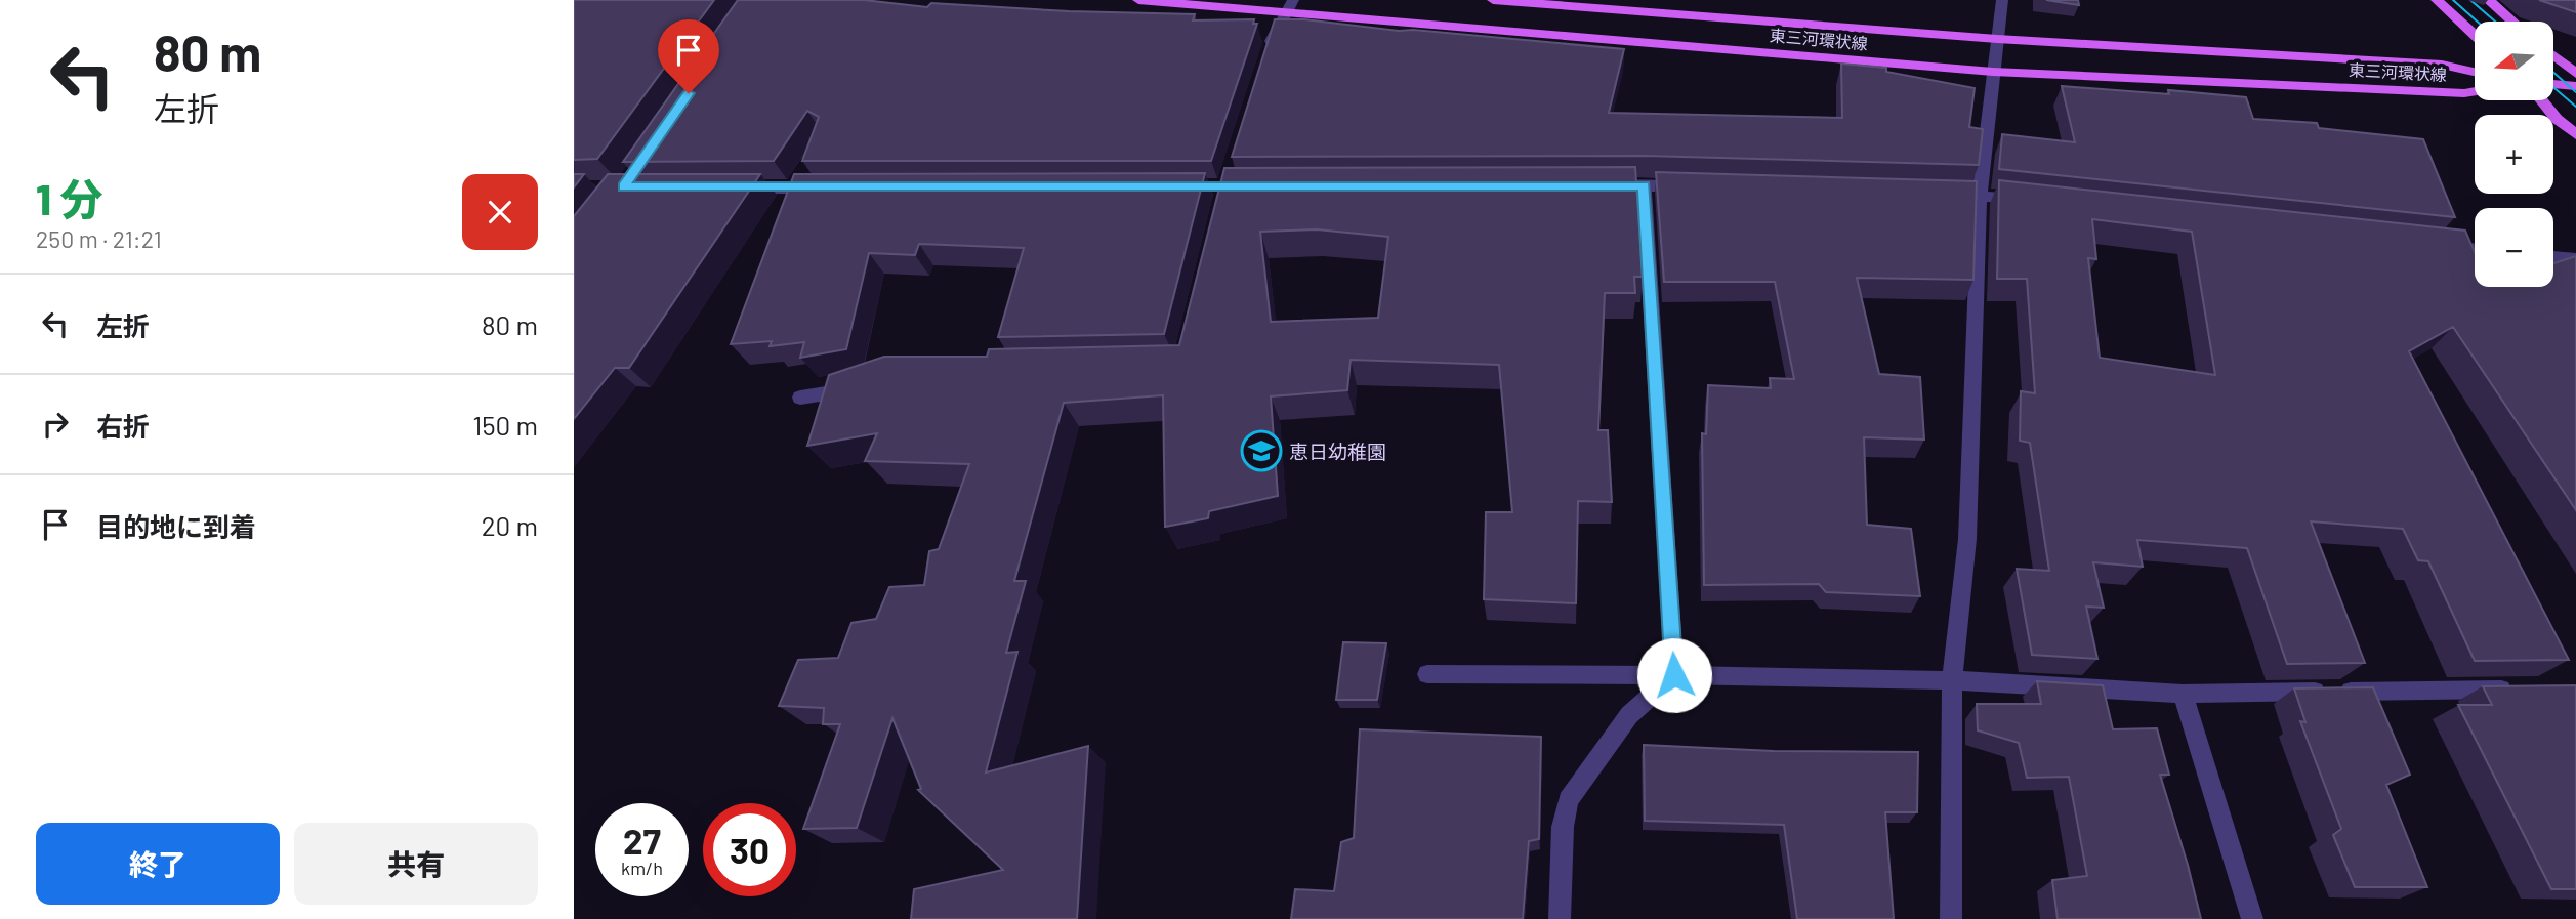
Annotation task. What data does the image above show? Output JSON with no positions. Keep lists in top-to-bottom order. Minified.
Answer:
{"streets":{"main road":["東三河環状線"]},"places":{"school or university":["恵日幼稚園"]},"north":"left","page":{"turn":["80 m","左折"],"map_buttons":["+","−"],"heading":["1 分","250 m · 21:21"],"list":[{"name":"左折","value":"80 m"},{"name":"右折","value":"150 m"},{"name":"目的地に到着","value":"20 m"}],"speed":"27 km/h","limit":"30","buttons":["終了","共有"]}}
